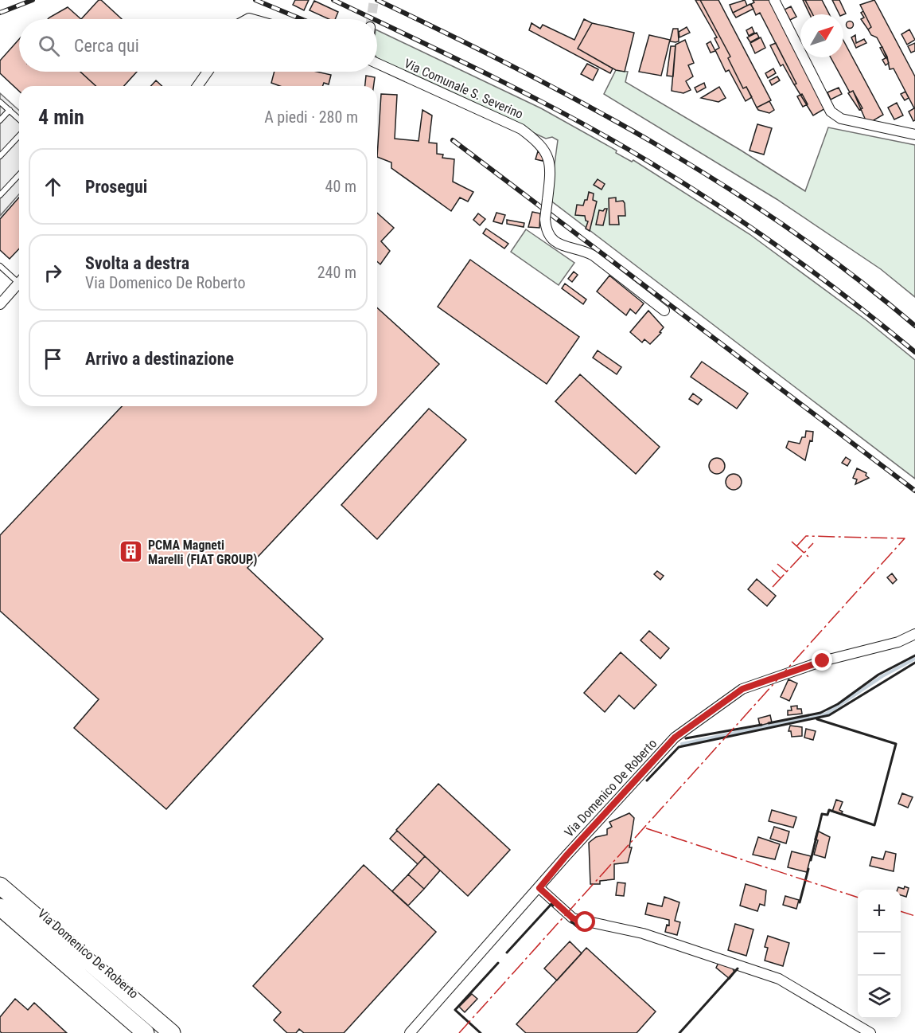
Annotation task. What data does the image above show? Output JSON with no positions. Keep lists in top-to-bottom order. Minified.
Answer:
{"streets":{"street":["Via Comunale S. Severino","Via Domenico De Roberto"]},"places":{"building":["PCMA Magneti Marelli (FIAT GROUP)"]},"north":"top right","page":{"search":"Cerca qui","heading":["4 min","A piedi · 280 m"],"list":[["Prosegui","40 m"],["Svolta a destra","Via Domenico De Roberto","240 m"],"Arrivo a destinazione"],"map_buttons":["+","−"]}}
